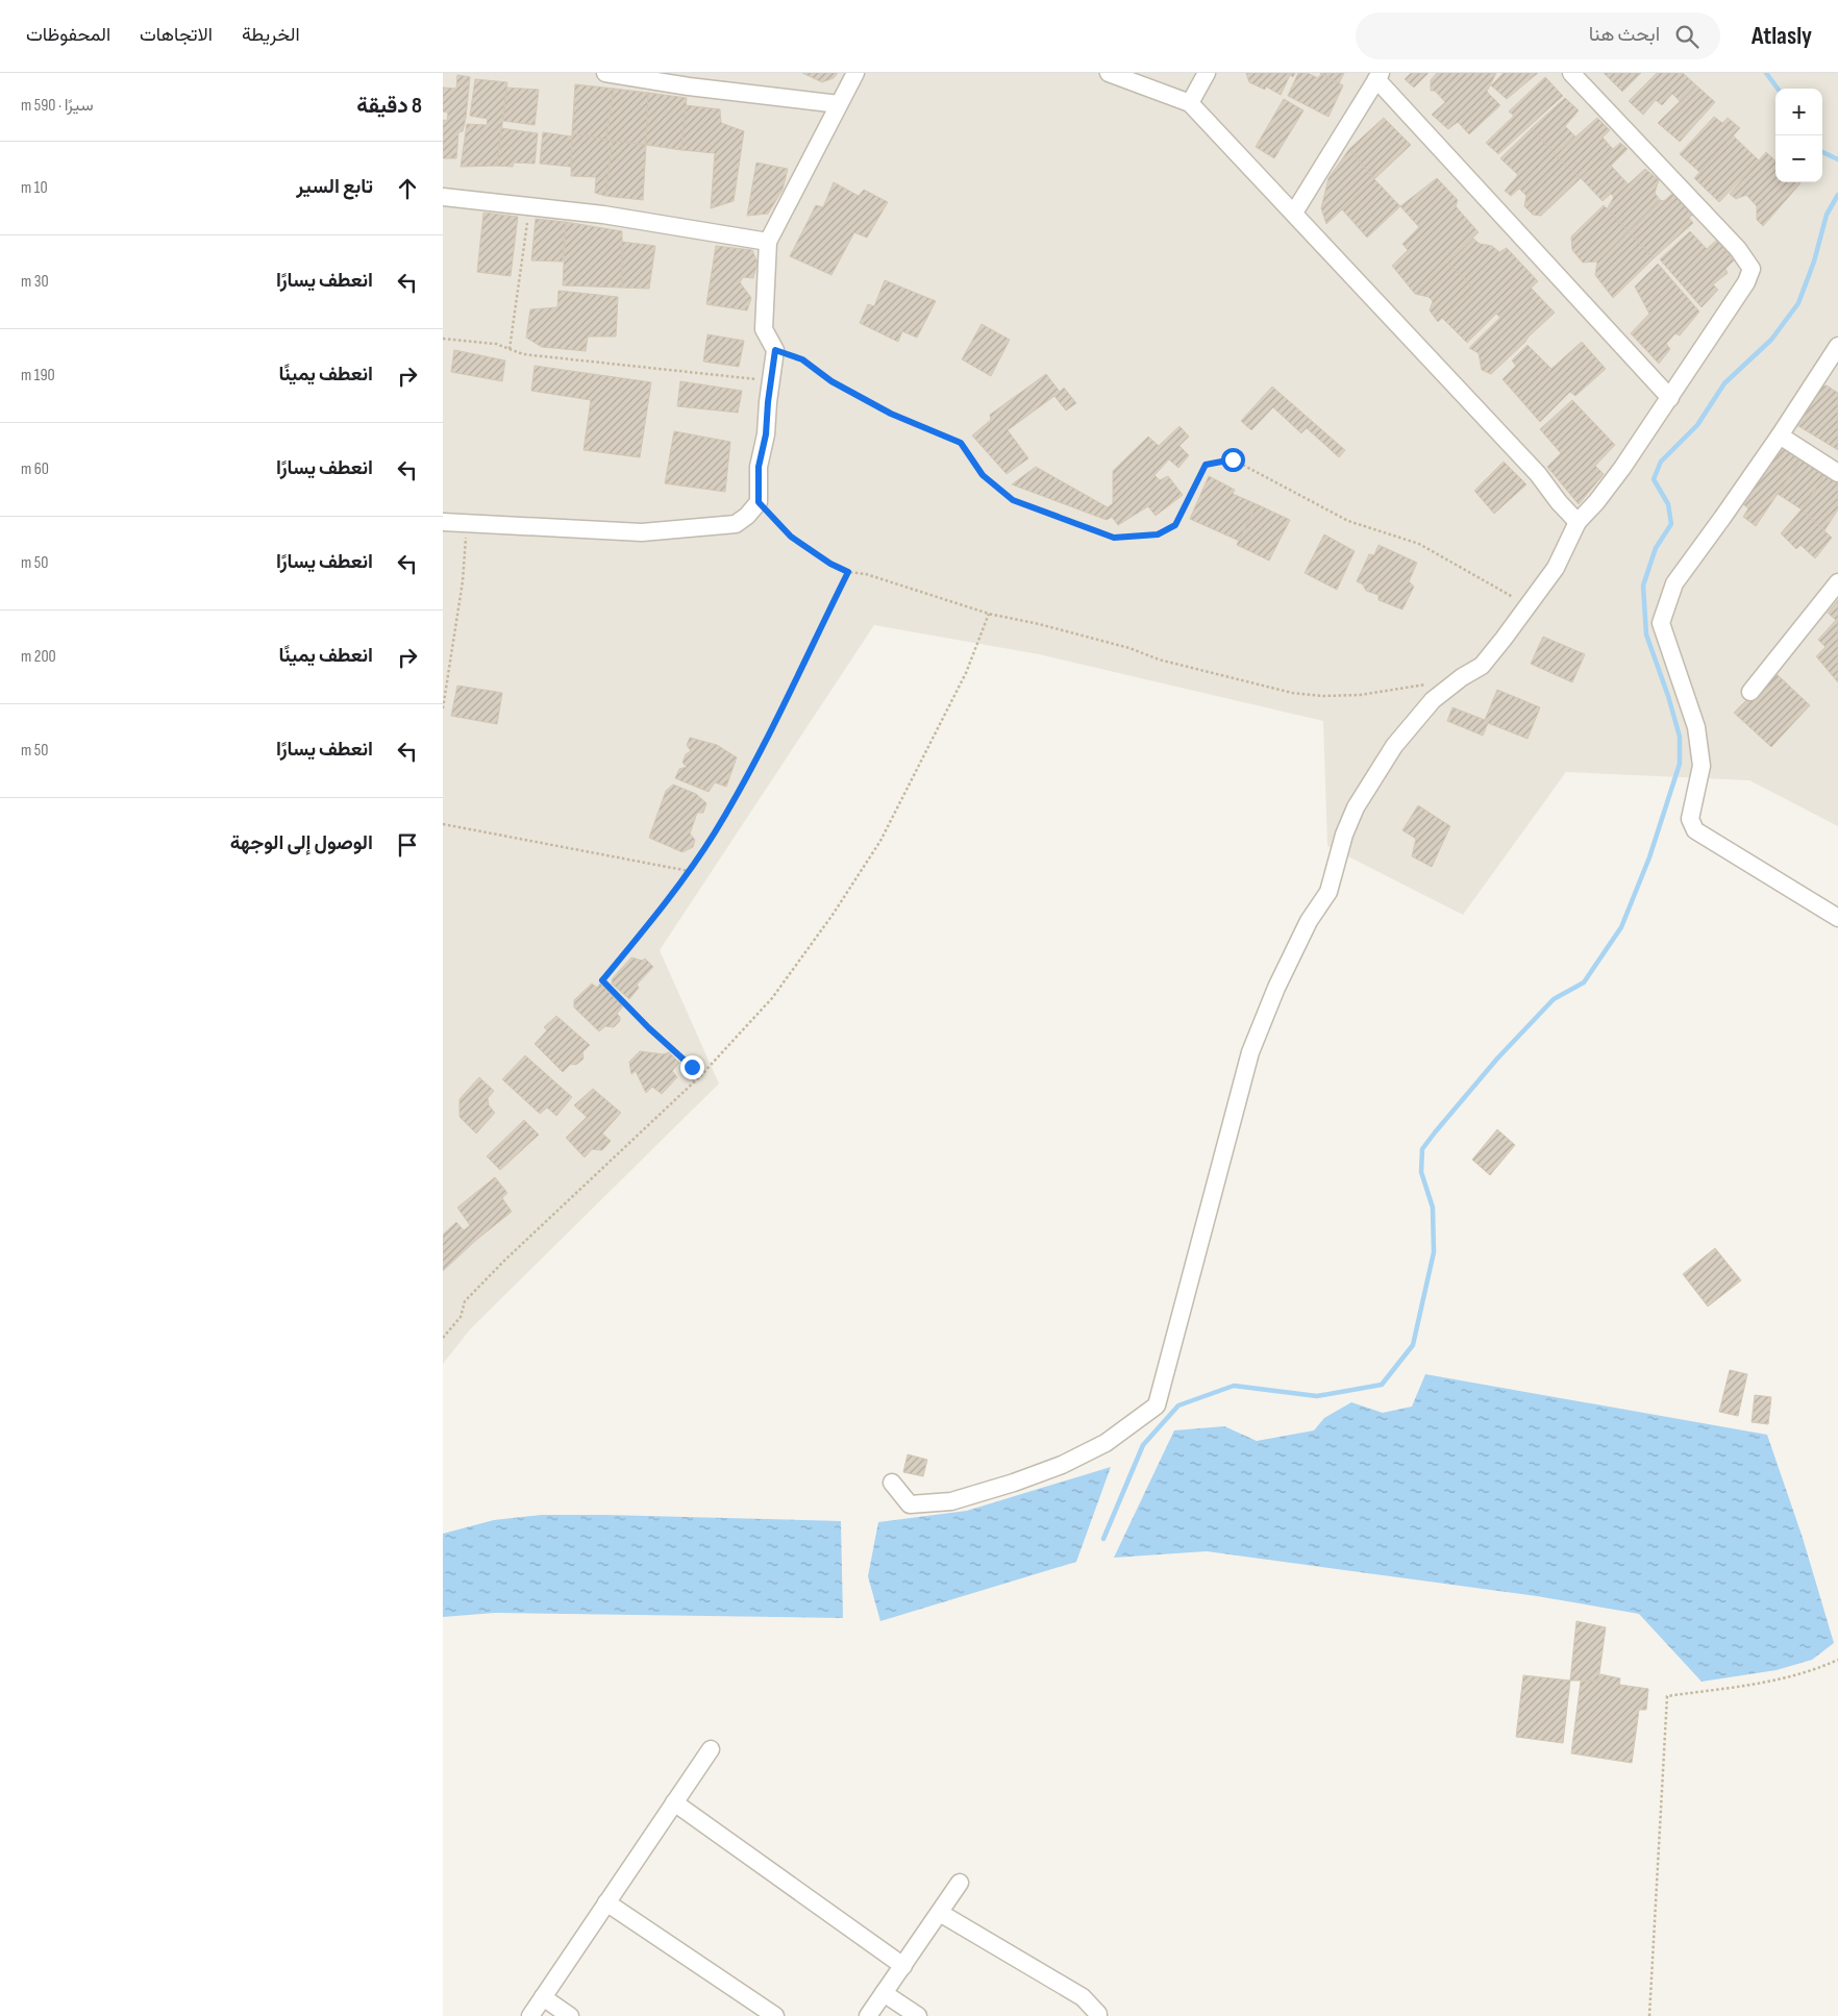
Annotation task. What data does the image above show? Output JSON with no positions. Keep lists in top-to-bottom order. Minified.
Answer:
{"page":{"header":"Atlasly","search":"ابحث هنا","nav":["الخريطة","الاتجاهات","المحفوظات"],"heading":["8 دقيقة","سيرًا · 590 m"],"map_buttons":["+","−"],"list":[["تابع السير","10 m"],["انعطف يسارًا","30 m"],["انعطف يمينًا","190 m"],["انعطف يسارًا","60 m"],["انعطف يسارًا","50 m"],["انعطف يمينًا","200 m"],["انعطف يسارًا","50 m"],"الوصول إلى الوجهة"]}}
